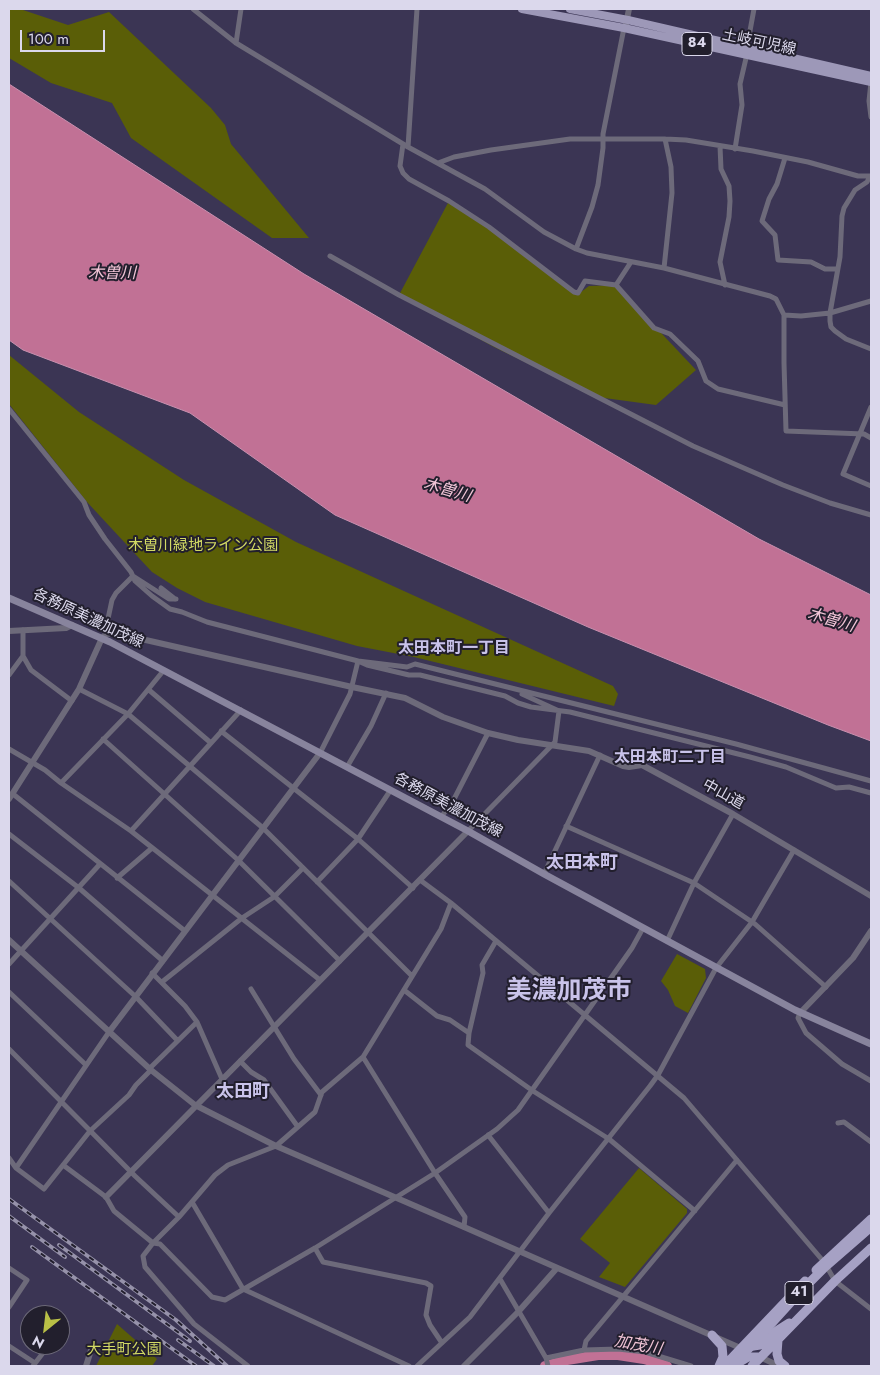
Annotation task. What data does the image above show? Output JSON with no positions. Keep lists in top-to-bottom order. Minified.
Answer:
{"streets":{"highway":["41"],"main road":["土岐可児線","84","各務原美濃加茂線"],"street":["中山道"]},"crossings":[["各務原美濃加茂線","中山道"]],"districts":["太田本町一丁目","太田本町二丁目","太田本町","美濃加茂市","太田町"],"water":["木曽川","加茂川"],"parks":["木曽川緑地ライン公園","大手町公園"],"scale_bar":"100 m","north":"bottom left"}
